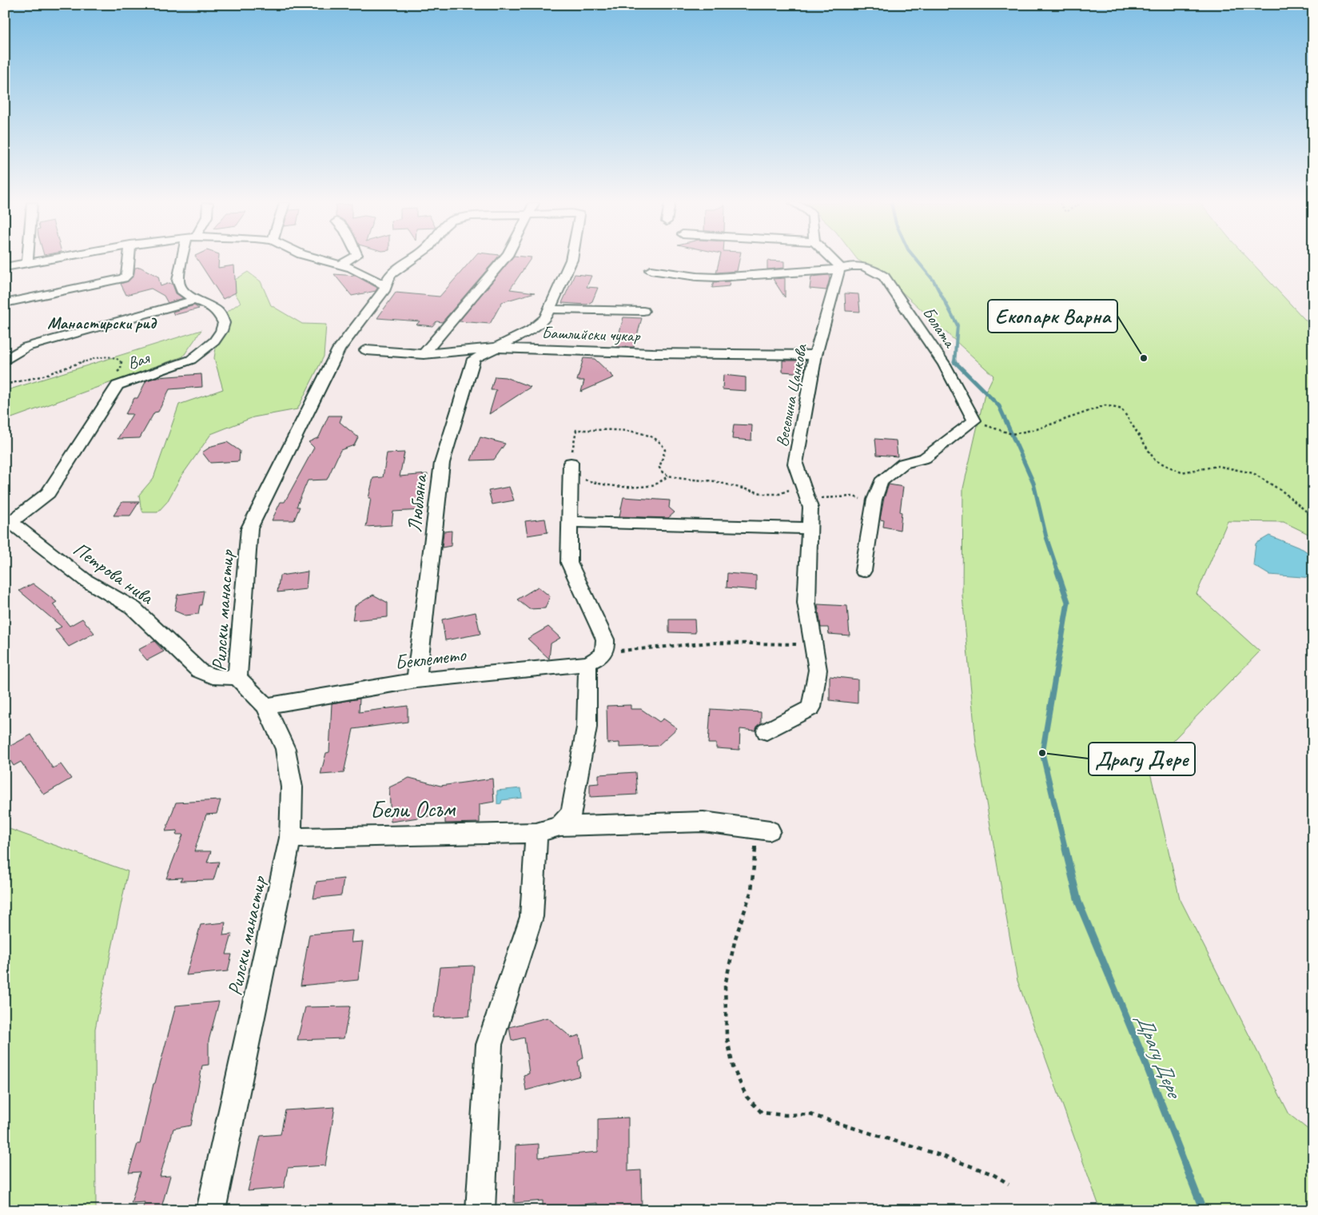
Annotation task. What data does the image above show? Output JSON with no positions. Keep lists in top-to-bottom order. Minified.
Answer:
{"streets":{"street":["Болата","Башлийски чукар","Вая","Веселина Цанкова","Любляна","Петрова нива","Рилски манастир","Беклемето","Бели Осъм"]},"crossings":[["Болата","Веселина Цанкова"],["Башлийски чукар","Веселина Цанкова"],["Башлийски чукар","Любляна"],["Вая","Петрова нива"],["Любляна","Беклемето"],["Петрова нива","Рилски манастир"],["Рилски манастир","Беклемето"],["Рилски манастир","Бели Осъм"]],"districts":["Манастирски рид"],"water":["Драгу Дере"],"places":["Екопарк Варна","Драгу Дере"]}
